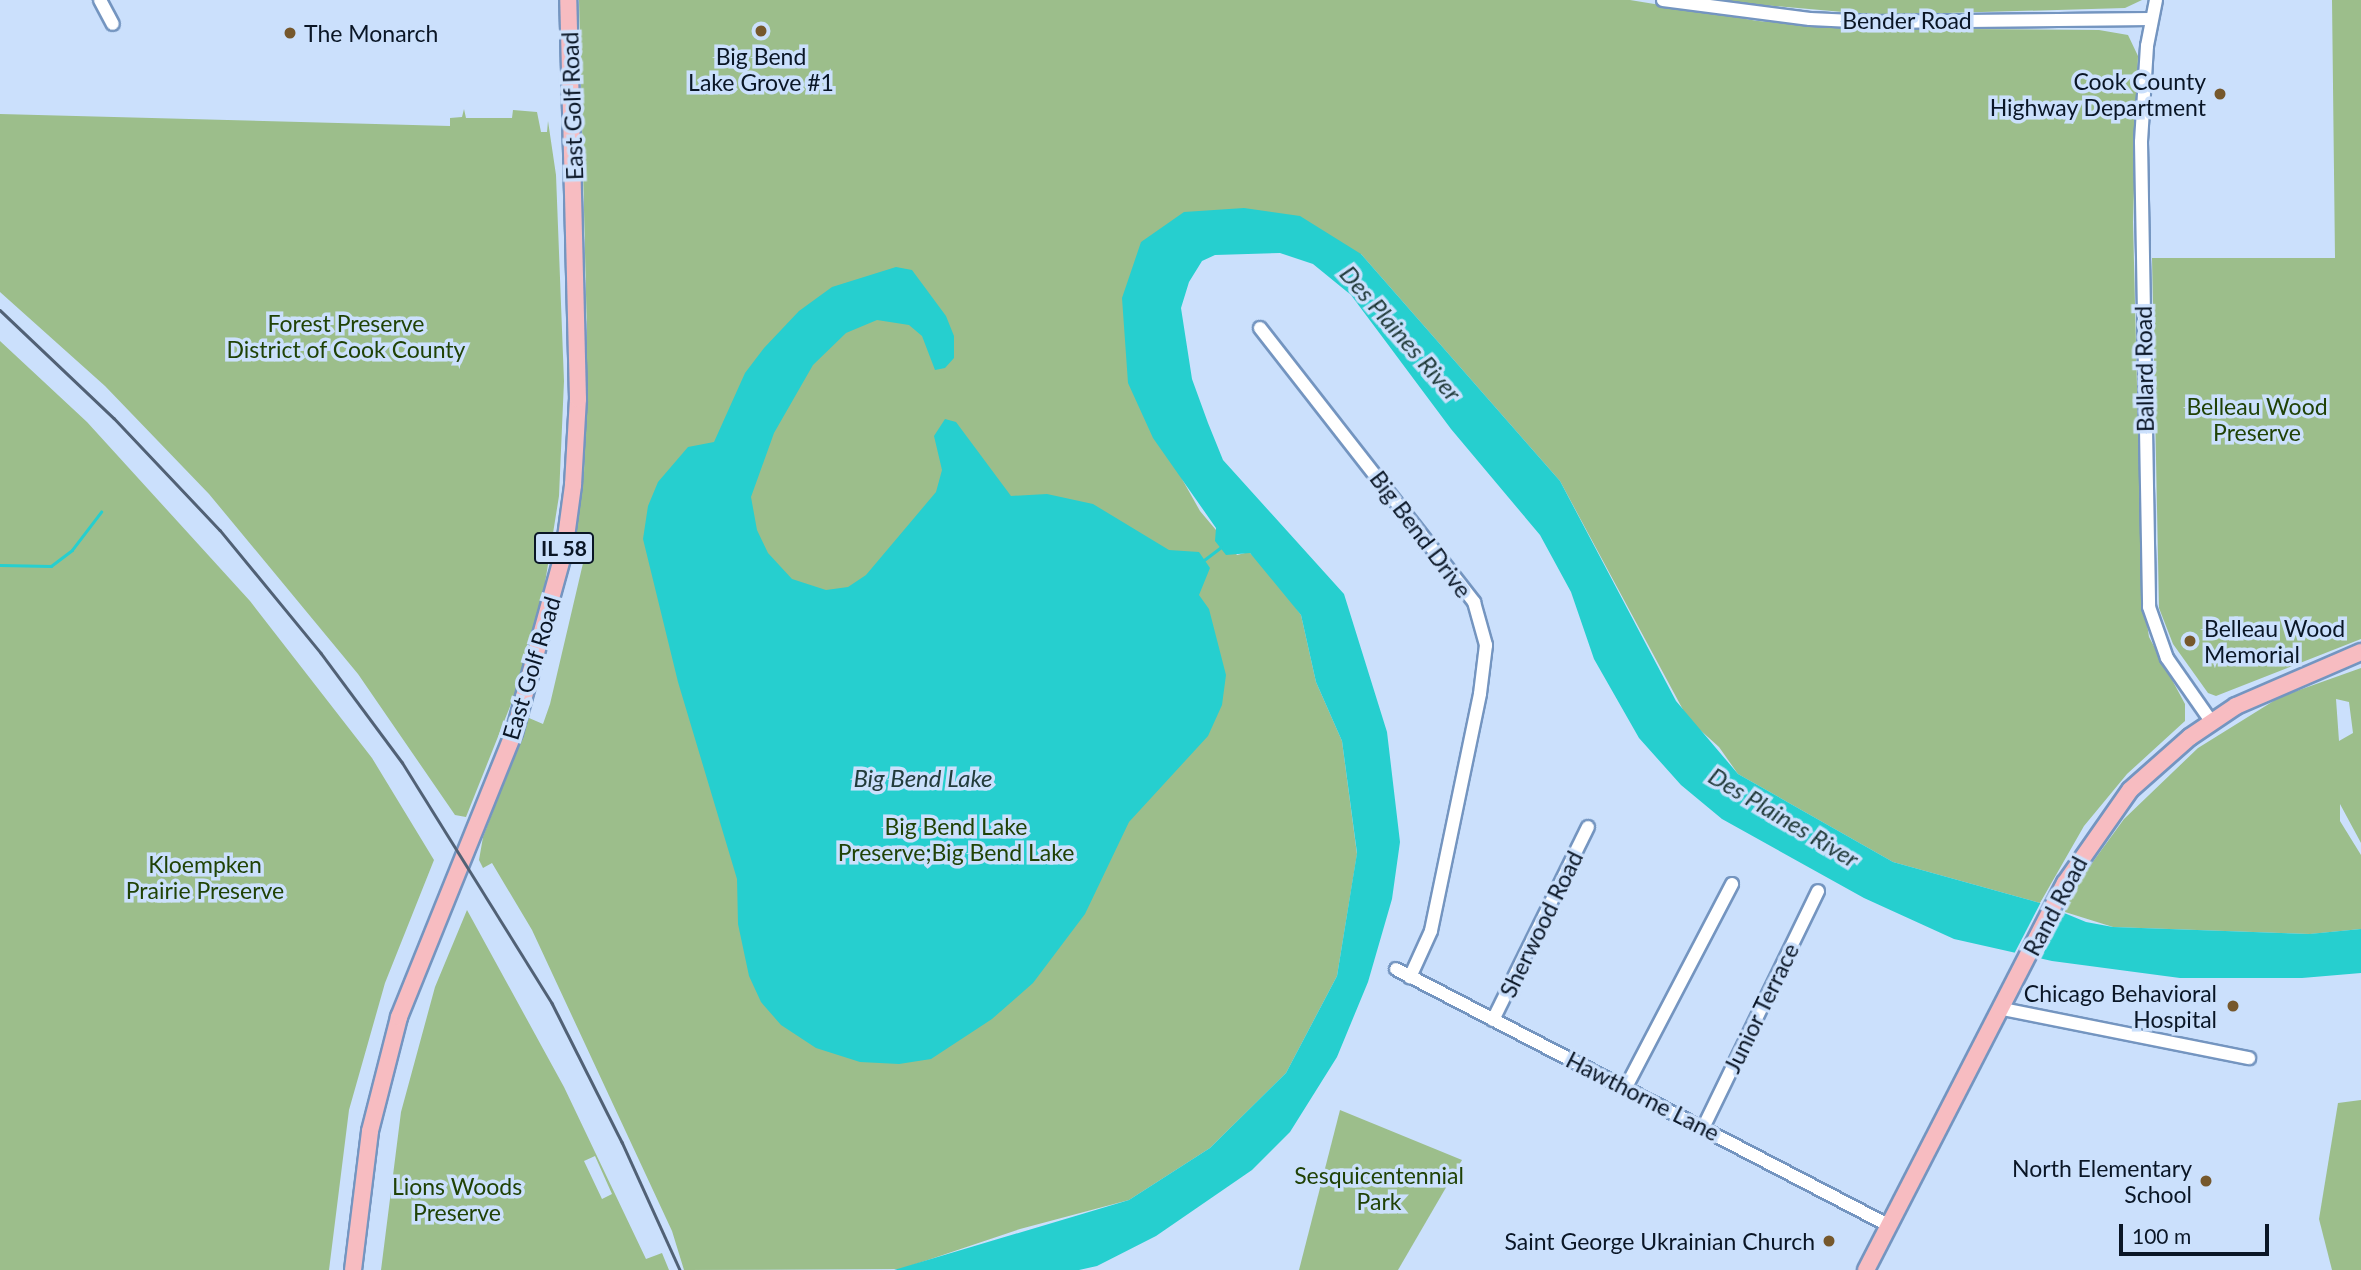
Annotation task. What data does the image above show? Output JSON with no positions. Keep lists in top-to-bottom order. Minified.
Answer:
{"streets":{"main road":["East Golf Road","IL 58","Rand Road"],"street":["Bender Road","Ballard Road","Big Bend Drive","Sherwood Road","Junior Terrace","Hawthorne Lane"]},"crossings":[["Bender Road","Ballard Road"],["Ballard Road","Rand Road"],["Big Bend Drive","Hawthorne Lane"],["Rand Road","Hawthorne Lane"],["Sherwood Road","Hawthorne Lane"],["Junior Terrace","Hawthorne Lane"]],"water":["Des Plaines River","Big Bend Lake"],"parks":["Forest Preserve District of Cook County","Belleau Wood Preserve","Big Bend Lake Preserve;Big Bend Lake","Kloempken Prairie Preserve","Sesquicentennial Park","Lions Woods Preserve"],"places":["Big Bend Lake Grove #1","The Monarch","Cook County Highway Department","Belleau Wood Memorial","Chicago Behavioral Hospital","North Elementary School","Saint George Ukrainian Church"],"scale_bar":"100 m"}
